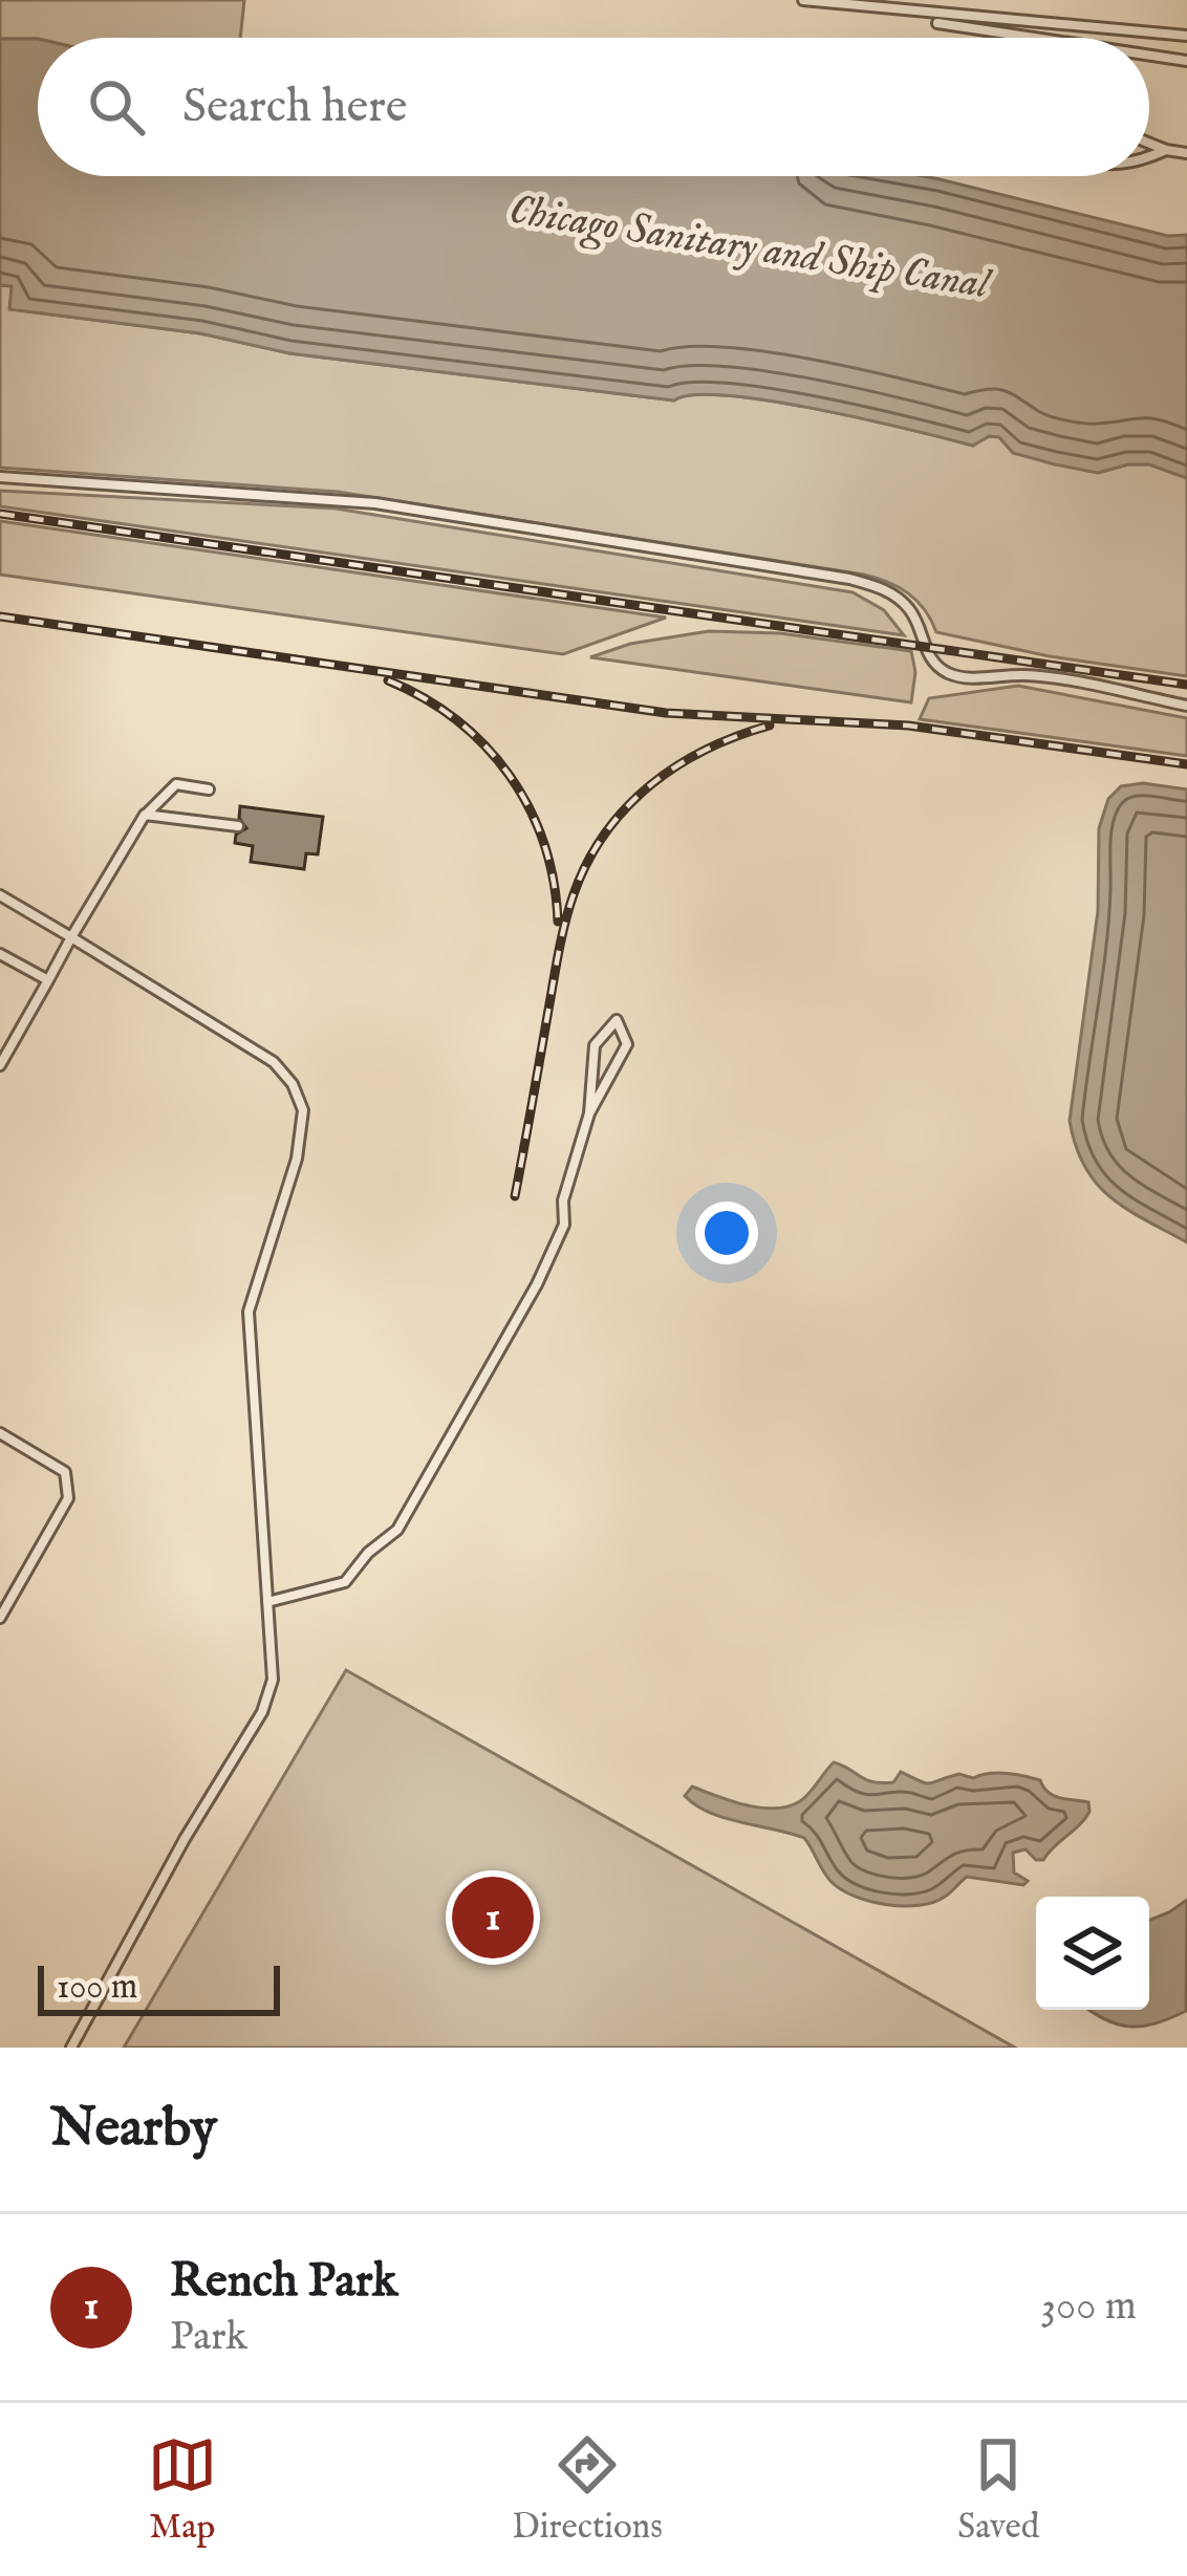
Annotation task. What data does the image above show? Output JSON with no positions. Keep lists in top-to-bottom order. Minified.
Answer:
{"water":["Chicago Sanitary and Ship Canal"],"scale_bar":"100 m","page":{"search":"Search here","pins":"1","scale":"100 m","heading":"Nearby","list":[{"mark":"1","name":"Rench Park","note":"Park","value":"300 m"}],"nav":["Map","Directions","Saved"]}}
